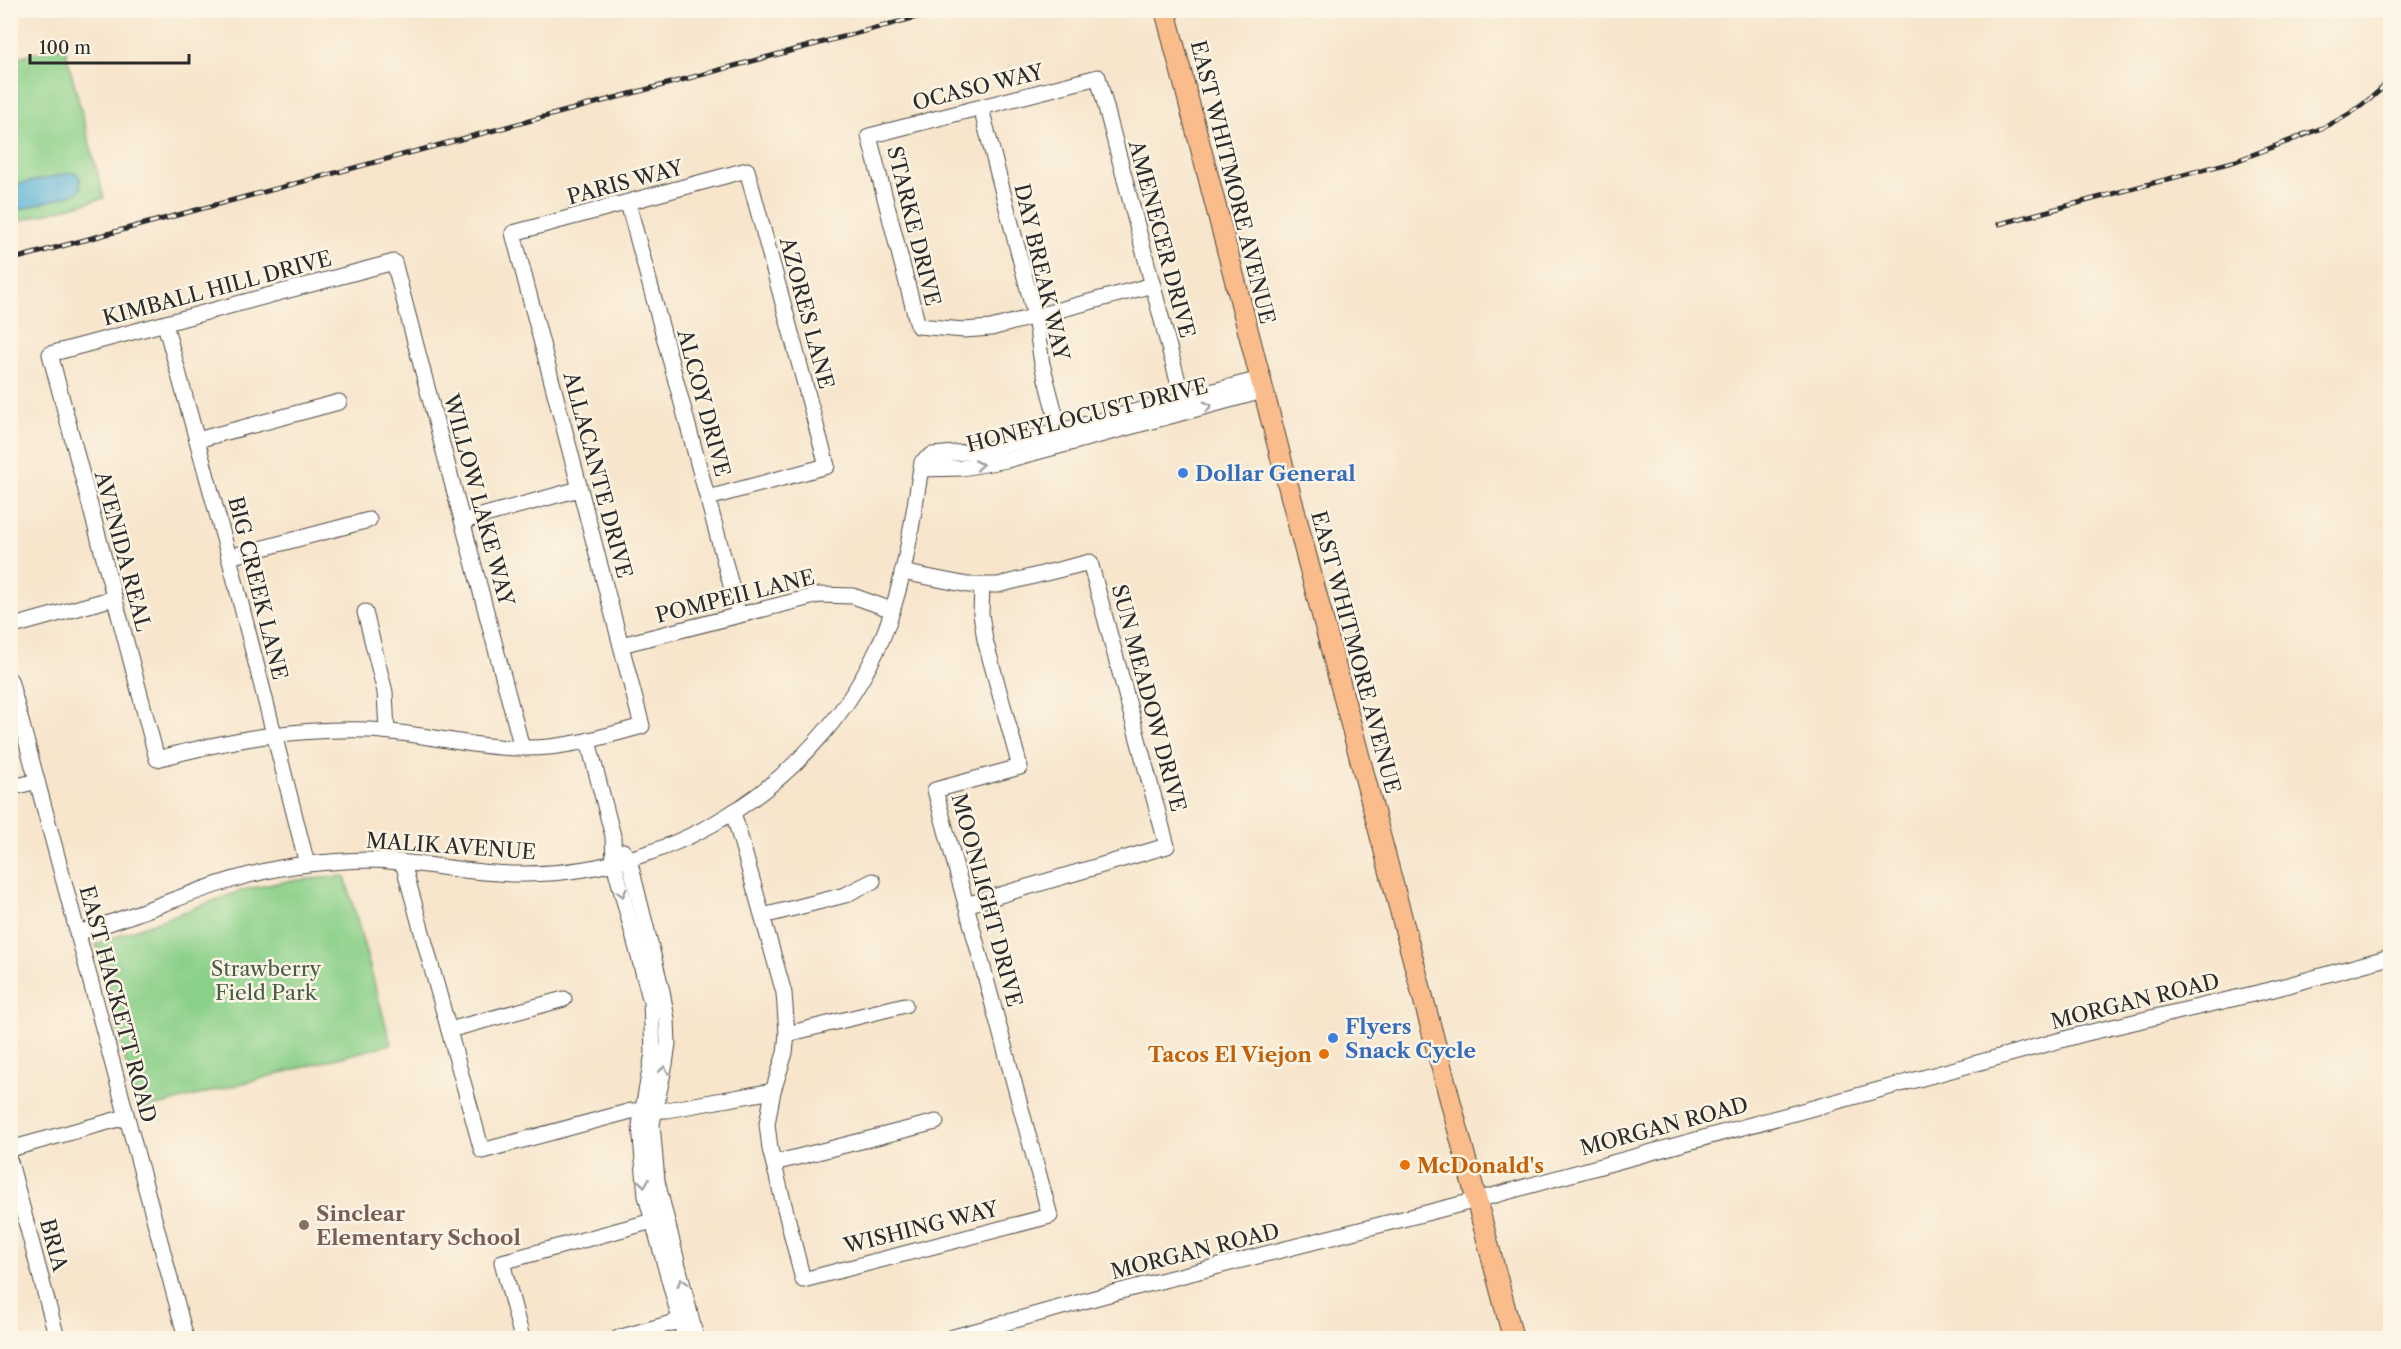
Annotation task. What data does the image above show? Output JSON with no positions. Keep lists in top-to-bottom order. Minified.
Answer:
{"streets":{"main road":["EAST WHITMORE AVENUE"],"street":["OCASO WAY","PARIS WAY","STARKE DRIVE","AMENECER DRIVE","DAY BREAK WAY","KIMBALL HILL DRIVE","AZORES LANE","ALCOY DRIVE","HONEYLOCUST DRIVE","ALLACANTE DRIVE","WILLOW LAKE WAY","AVENIDA REAL","BIG CREEK LANE","POMPEII LANE","SUN MEADOW DRIVE","MALIK AVENUE","MOONLIGHT DRIVE","MORGAN ROAD","EAST HACKETT ROAD","WISHING WAY","BRIA"]},"crossings":[["OCASO WAY","STARKE DRIVE"],["OCASO WAY","AMENECER DRIVE"],["OCASO WAY","DAY BREAK WAY"],["PARIS WAY","AZORES LANE"],["PARIS WAY","ALCOY DRIVE"],["PARIS WAY","ALLACANTE DRIVE"],["EAST WHITMORE AVENUE","HONEYLOCUST DRIVE"],["EAST WHITMORE AVENUE","MORGAN ROAD"],["STARKE DRIVE","DAY BREAK WAY"],["AMENECER DRIVE","HONEYLOCUST DRIVE"],["DAY BREAK WAY","HONEYLOCUST DRIVE"],["KIMBALL HILL DRIVE","WILLOW LAKE WAY"],["KIMBALL HILL DRIVE","AVENIDA REAL"],["KIMBALL HILL DRIVE","BIG CREEK LANE"],["AZORES LANE","ALCOY DRIVE"],["ALCOY DRIVE","POMPEII LANE"],["HONEYLOCUST DRIVE","MALIK AVENUE"],["ALLACANTE DRIVE","POMPEII LANE"],["AVENIDA REAL","BIG CREEK LANE"],["BIG CREEK LANE","MALIK AVENUE"],["POMPEII LANE","MALIK AVENUE"],["SUN MEADOW DRIVE","MOONLIGHT DRIVE"],["MALIK AVENUE","EAST HACKETT ROAD"],["MOONLIGHT DRIVE","WISHING WAY"]],"parks":["Strawberry Field Park"],"places":["Dollar General","Flyers Snack Cycle","Tacos El Viejon","McDonald's","Sinclear Elementary School"],"scale_bar":"100 m"}
